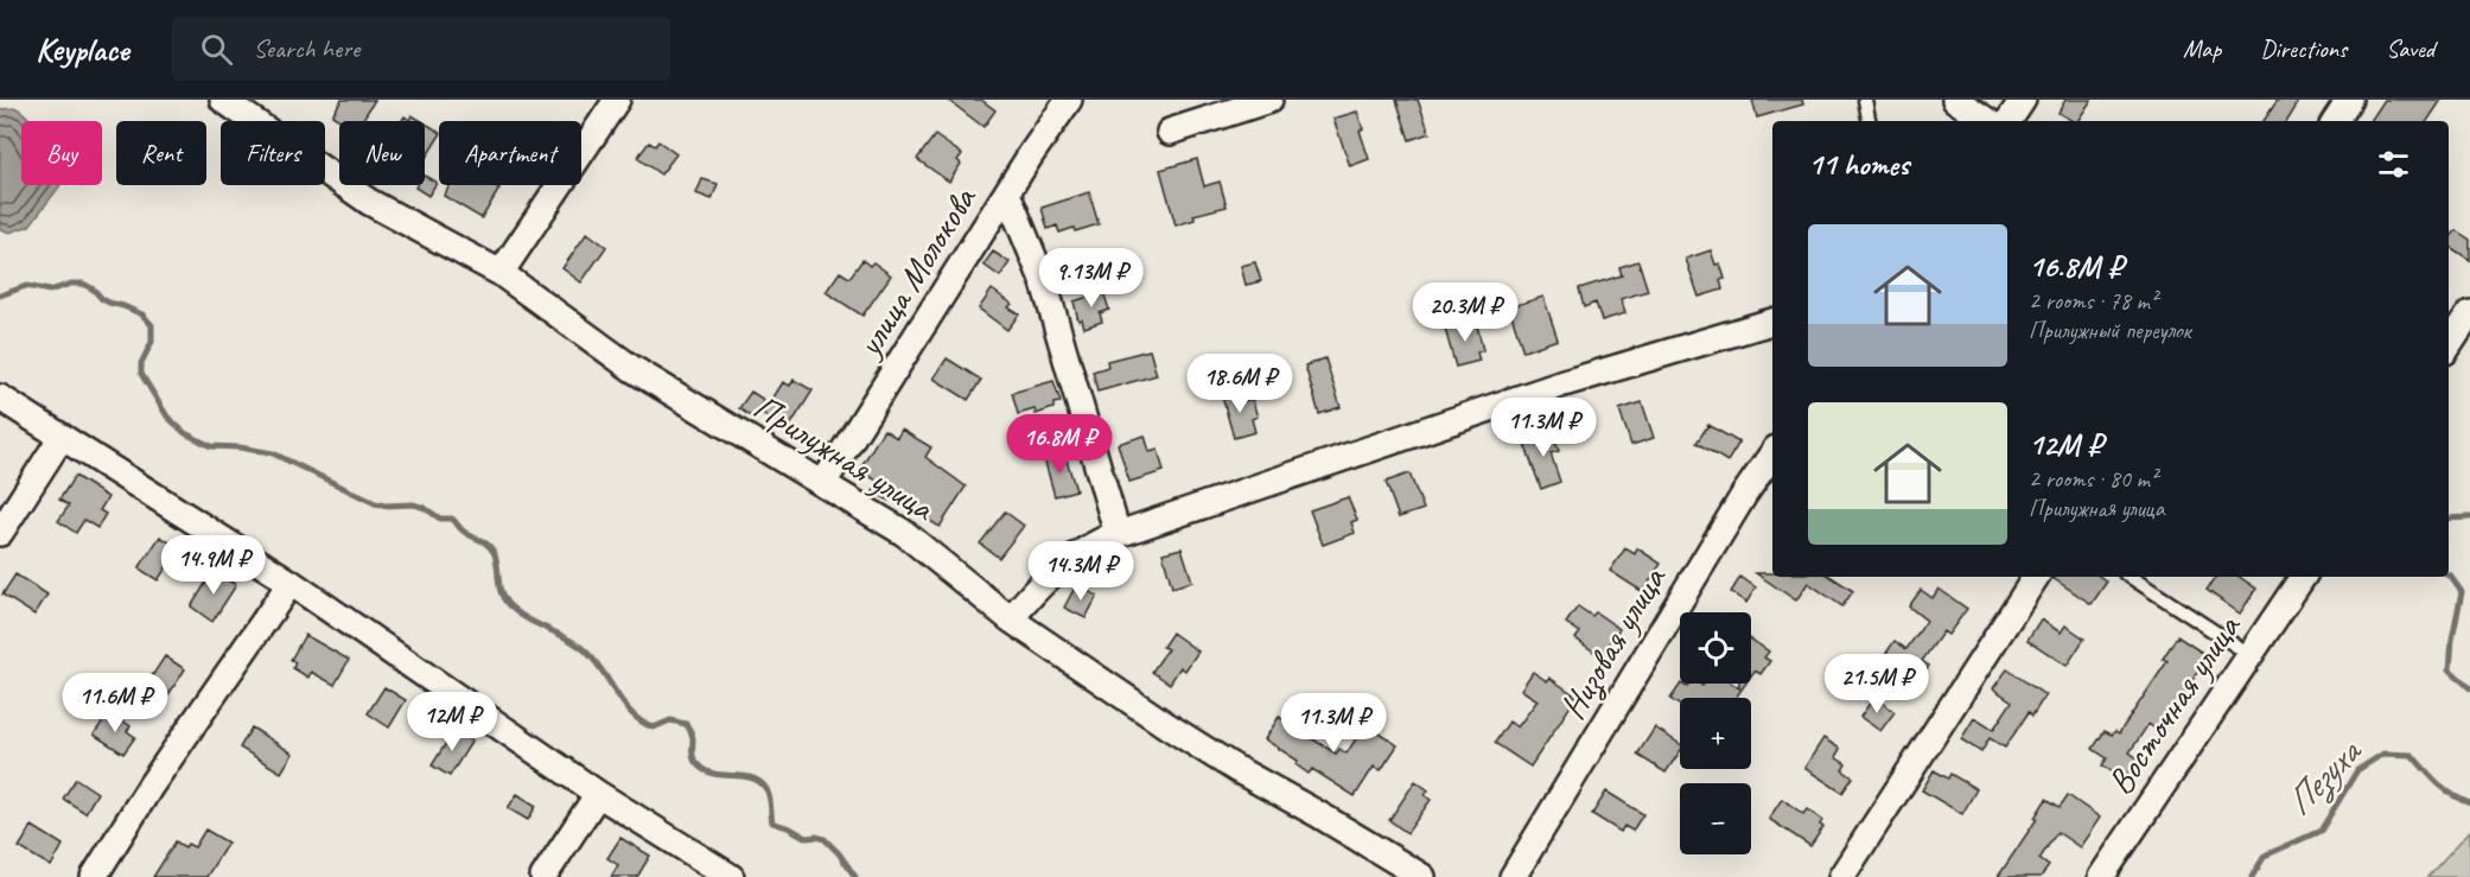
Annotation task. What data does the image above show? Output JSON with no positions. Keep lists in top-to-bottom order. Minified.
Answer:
{"streets":{"street":["улица Молокова","Прилужная улица","Низовая улица","Восточная улица"]},"crossings":[["улица Молокова","Прилужная улица"]],"water":["Пезуха"],"page":{"header":"Keyplace","search":"Search here","nav":["Map","Directions","Saved"],"chip":["Buy","Rent","Filters","New","Apartment"],"heading":"11 homes","list":[{"name":"16.8M ₽","note":"2 rooms · 78 m² · Прилужный переулок"},{"name":"12M ₽","note":"2 rooms · 80 m² · Прилужная улица"}],"price":["9.13M ₽","20.3M ₽","18.6M ₽","11.3M ₽","16.8M ₽","14.9M ₽","14.3M ₽","21.5M ₽","11.6M ₽","12M ₽","11.3M ₽"],"map_buttons":["+","−"]}}
